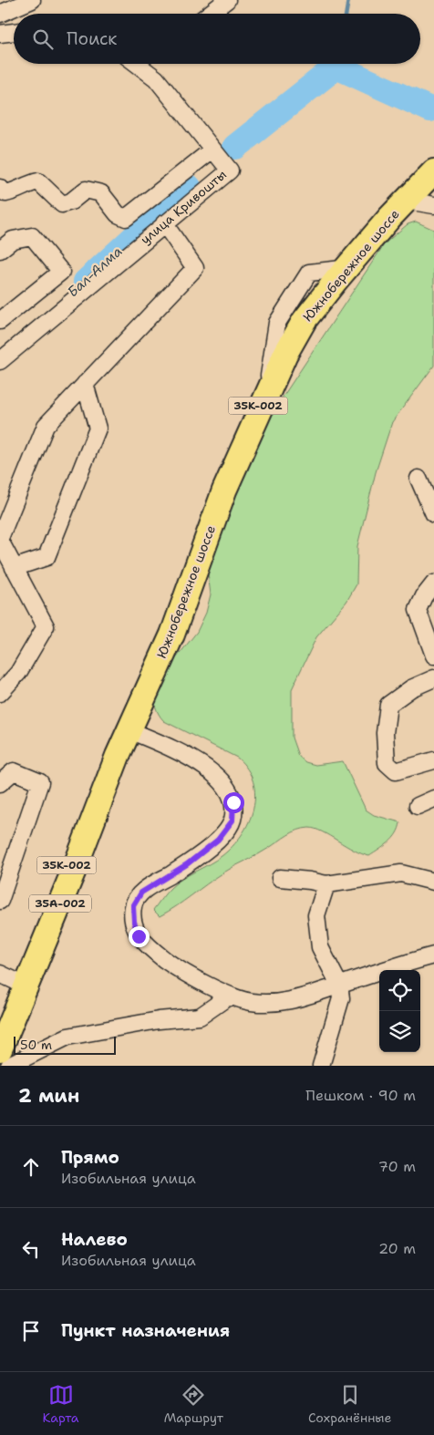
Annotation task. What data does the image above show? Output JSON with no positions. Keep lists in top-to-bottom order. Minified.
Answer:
{"streets":{"highway":["Южнобережное шоссе","35К-002","35А-002"],"street":["улица Кривошты"]},"water":["Бал-Алма"],"scale_bar":"50 m","page":{"search":"Поиск","scale":"50 m","heading":["2 мин","Пешком · 90 m"],"list":[["Прямо","Изобильная улица","70 m"],["Налево","Изобильная улица","20 m"],"Пункт назначения"],"nav":["Карта","Маршрут","Сохранённые"]}}
